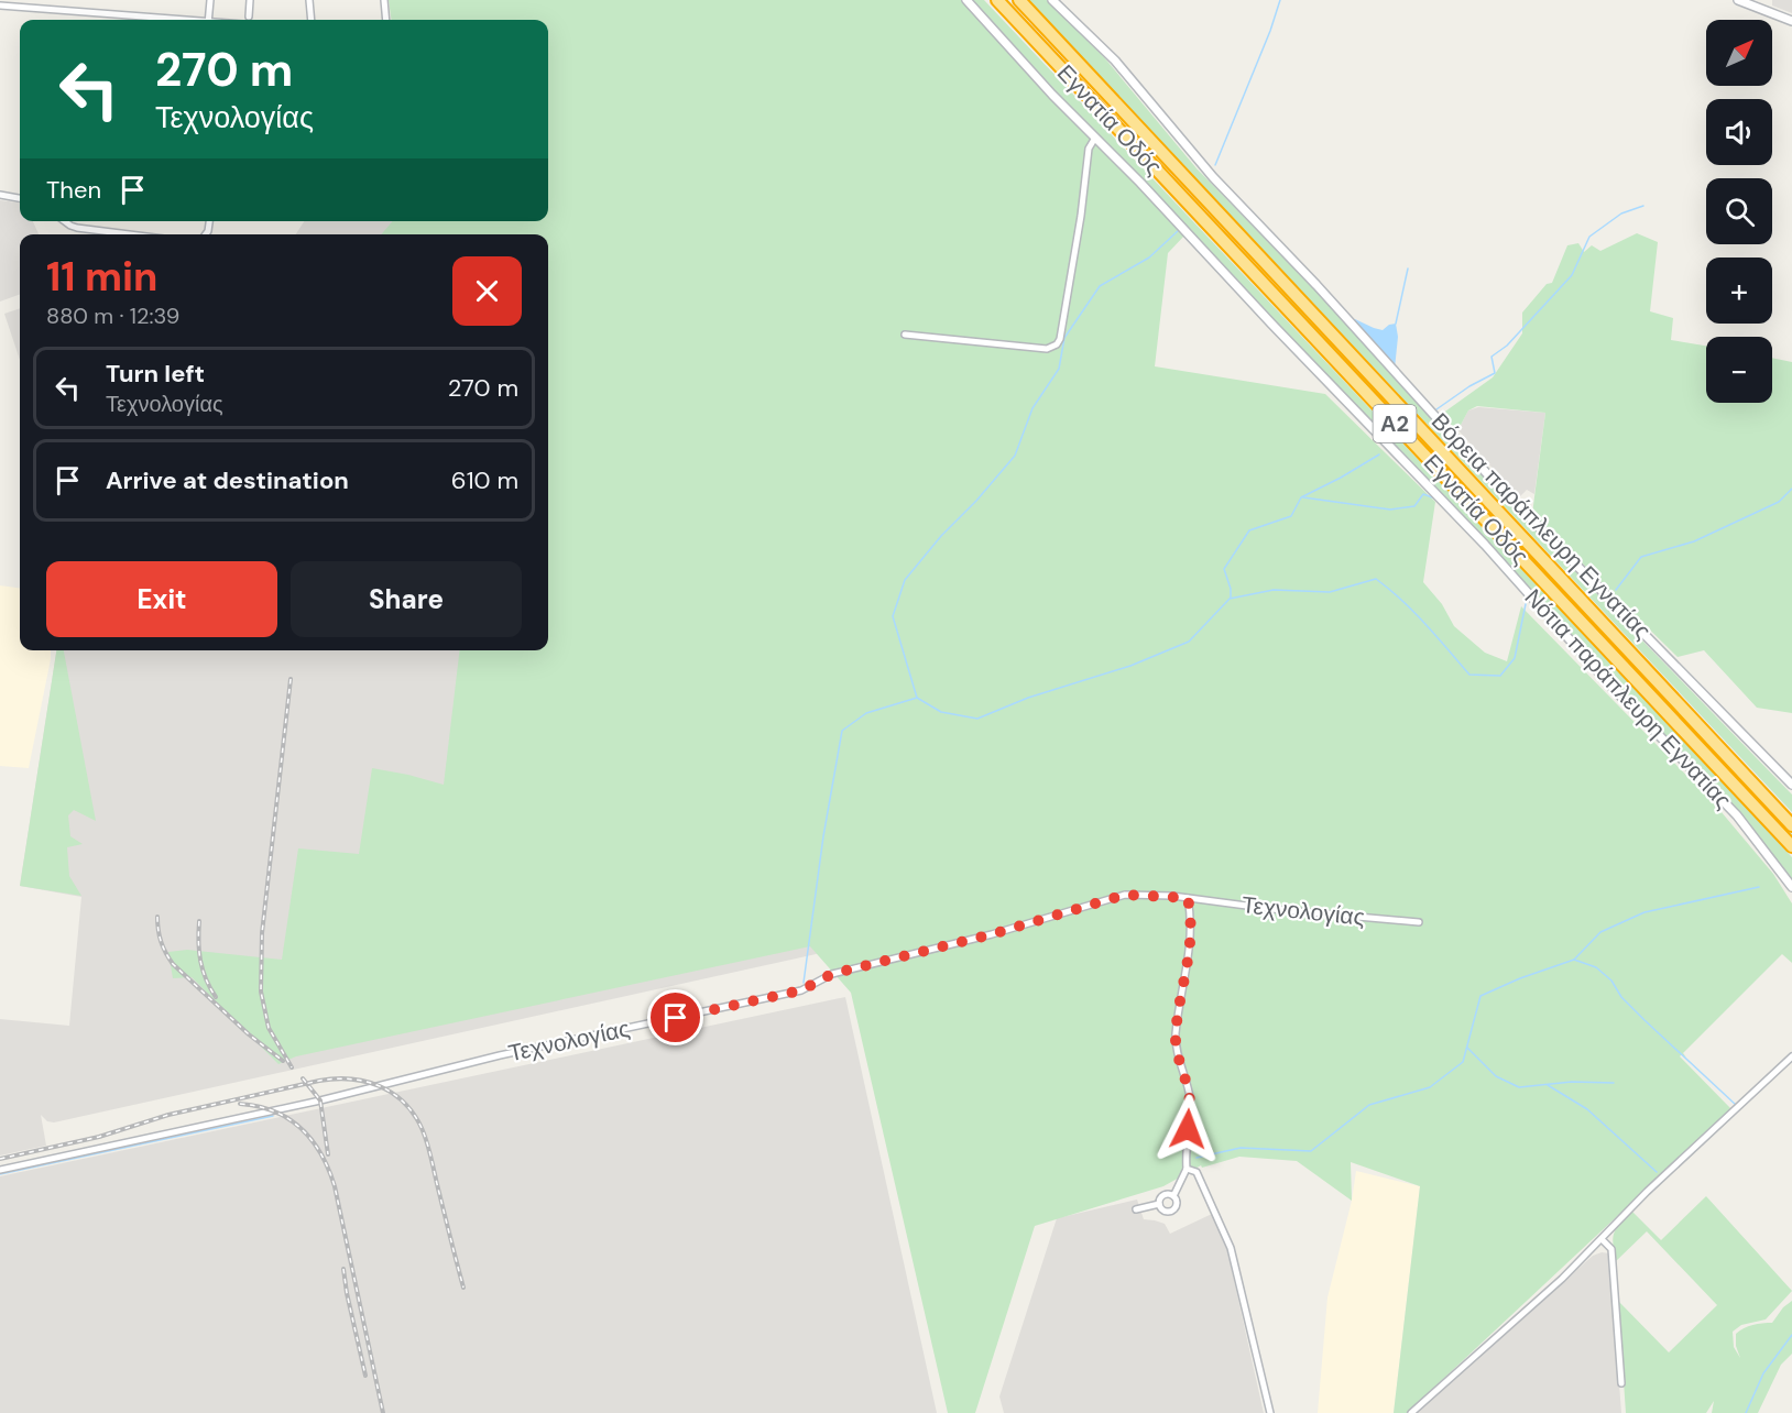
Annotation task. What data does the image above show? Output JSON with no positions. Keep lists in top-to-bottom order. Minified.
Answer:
{"streets":{"highway":["Εγνατία Οδός","Α2"],"street":["Βόρεια παράπλευρη Εγνατίας","Νότια παράπλευρη Εγνατίας","Τεχνολογίας"]},"north":"top right","page":{"map_buttons":["+","−"],"turn":["270 m","Τεχνολογίας"],"then":"Then","heading":["11 min","880 m · 12:39"],"list":[{"name":"Turn left","note":"Τεχνολογίας","value":"270 m"},{"name":"Arrive at destination","value":"610 m"}],"buttons":["Exit","Share"]}}
